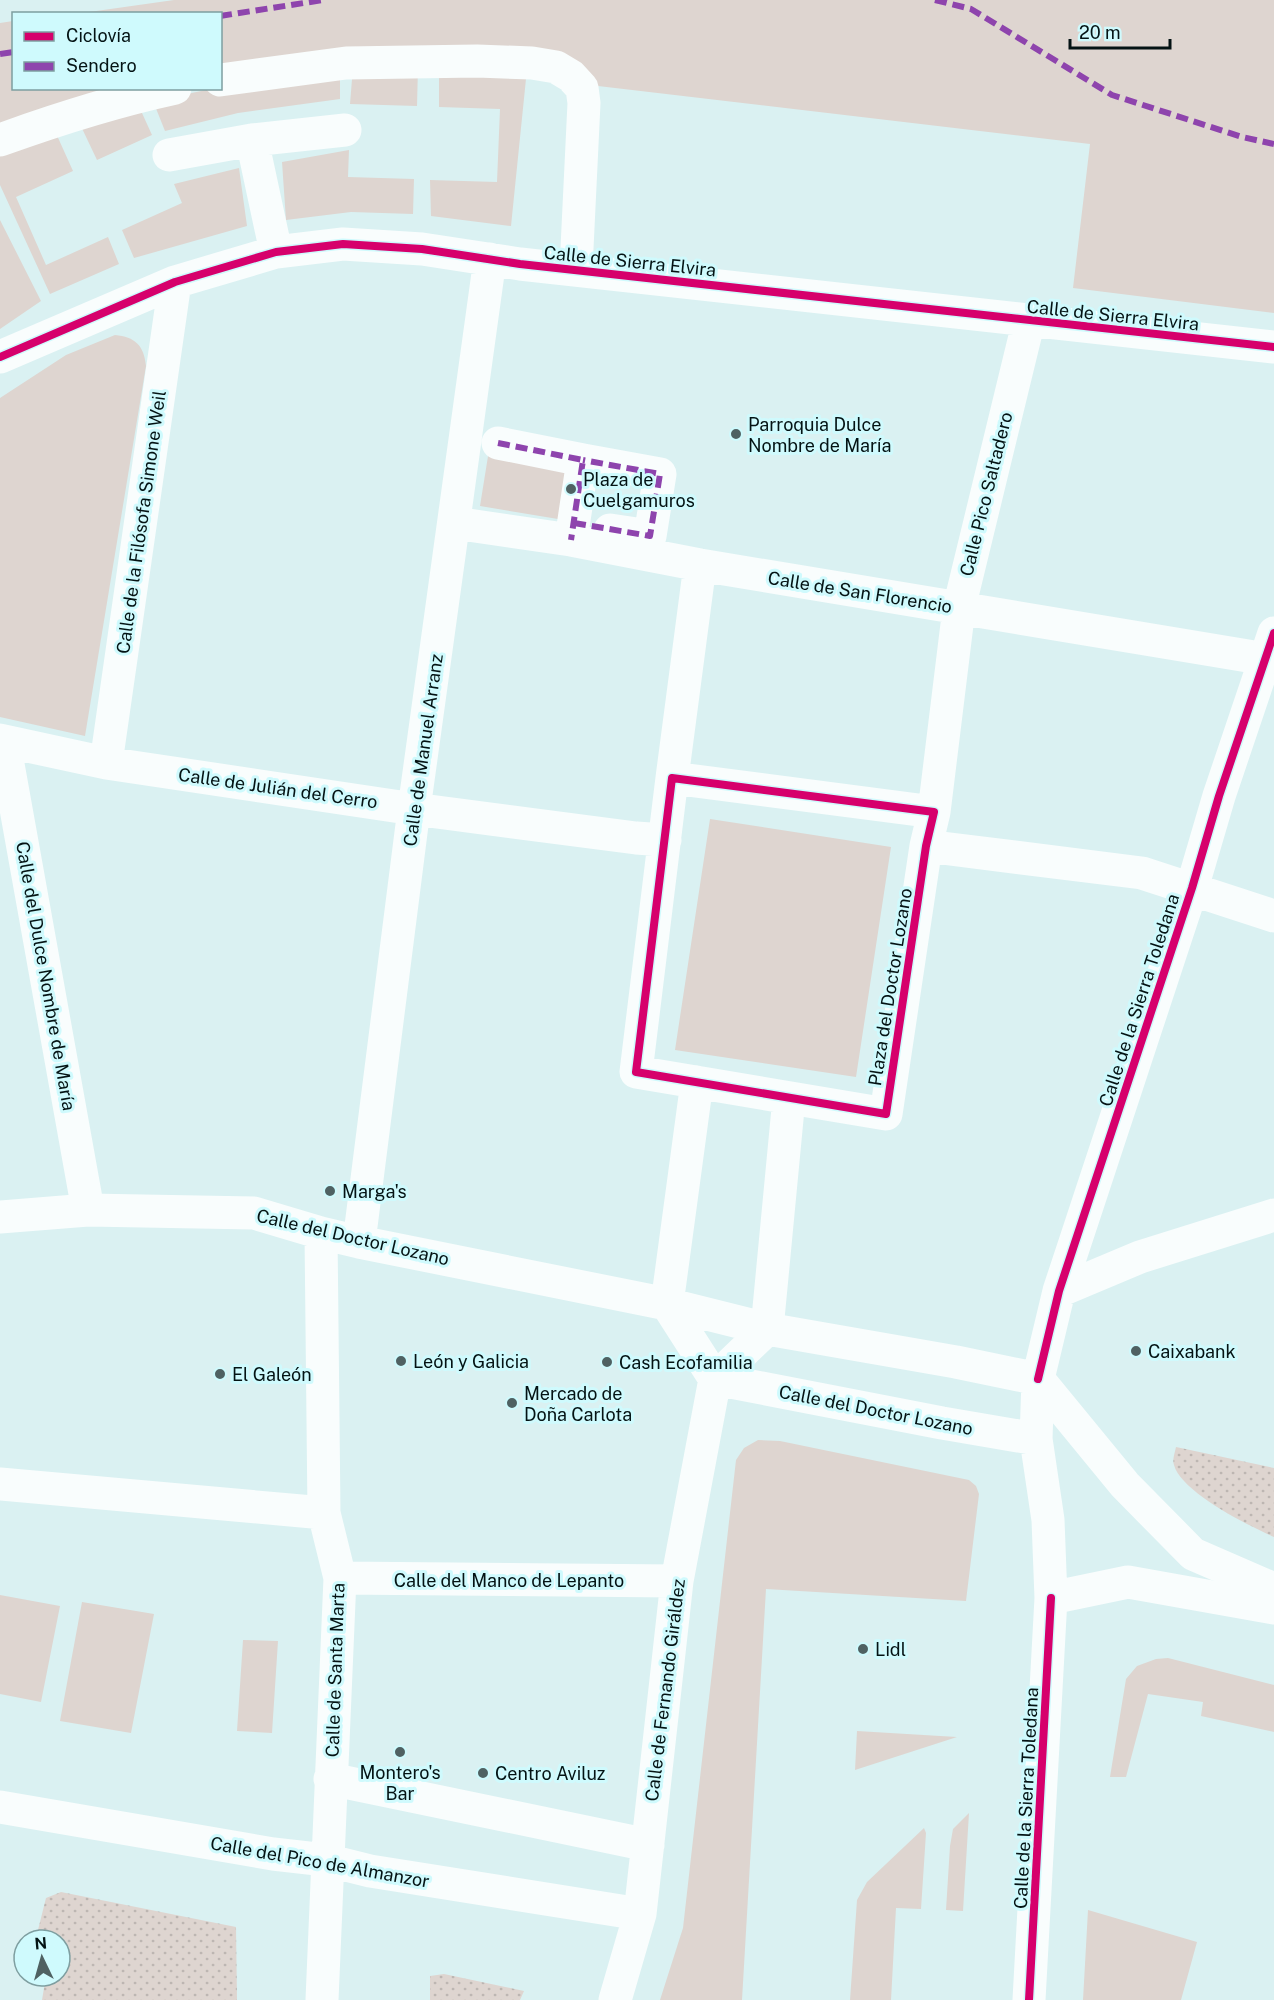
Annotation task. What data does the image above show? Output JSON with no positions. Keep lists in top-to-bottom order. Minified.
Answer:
{"streets":{"street":["Calle de Sierra Elvira","Calle Pico Saltadero","Calle de la Filósofa Simone Weil","Calle de San Florencio","Calle de Manuel Arranz","Calle de Julián del Cerro","Calle del Dulce Nombre de María","Plaza del Doctor Lozano","Calle de la Sierra Toledana","Calle del Doctor Lozano","Calle del Manco de Lepanto","Calle de Santa Marta","Calle de Fernando Giráldez","Calle del Pico de Almanzor"]},"crossings":[["Calle de Sierra Elvira","Calle Pico Saltadero"],["Calle de Sierra Elvira","Calle de la Filósofa Simone Weil"],["Calle de Sierra Elvira","Calle de Manuel Arranz"],["Calle Pico Saltadero","Calle de San Florencio"],["Calle Pico Saltadero","Plaza del Doctor Lozano"],["Calle de la Filósofa Simone Weil","Calle de Julián del Cerro"],["Calle de San Florencio","Calle de Manuel Arranz"],["Calle de San Florencio","Plaza del Doctor Lozano"],["Calle de San Florencio","Calle de la Sierra Toledana"],["Calle de Manuel Arranz","Calle de Julián del Cerro"],["Calle de Manuel Arranz","Calle del Doctor Lozano"],["Calle de Julián del Cerro","Calle del Dulce Nombre de María"],["Calle de Julián del Cerro","Plaza del Doctor Lozano"],["Calle del Dulce Nombre de María","Calle del Doctor Lozano"],["Calle de la Sierra Toledana","Calle del Doctor Lozano"],["Calle del Doctor Lozano","Calle de Santa Marta"],["Calle del Doctor Lozano","Calle de Fernando Giráldez"],["Calle del Manco de Lepanto","Calle de Santa Marta"],["Calle del Manco de Lepanto","Calle de Fernando Giráldez"],["Calle de Santa Marta","Calle del Pico de Almanzor"],["Calle de Fernando Giráldez","Calle del Pico de Almanzor"]],"places":["Parroquia Dulce Nombre de María","Plaza de Cuelgamuros","Marga's","Caixabank","León y Galicia","Cash Ecofamilia","El Galeón","Mercado de Doña Carlota","Lidl","Montero's Bar","Centro Aviluz"],"legend":["Ciclovía","Sendero"],"scale_bar":"20 m","north":"top"}
